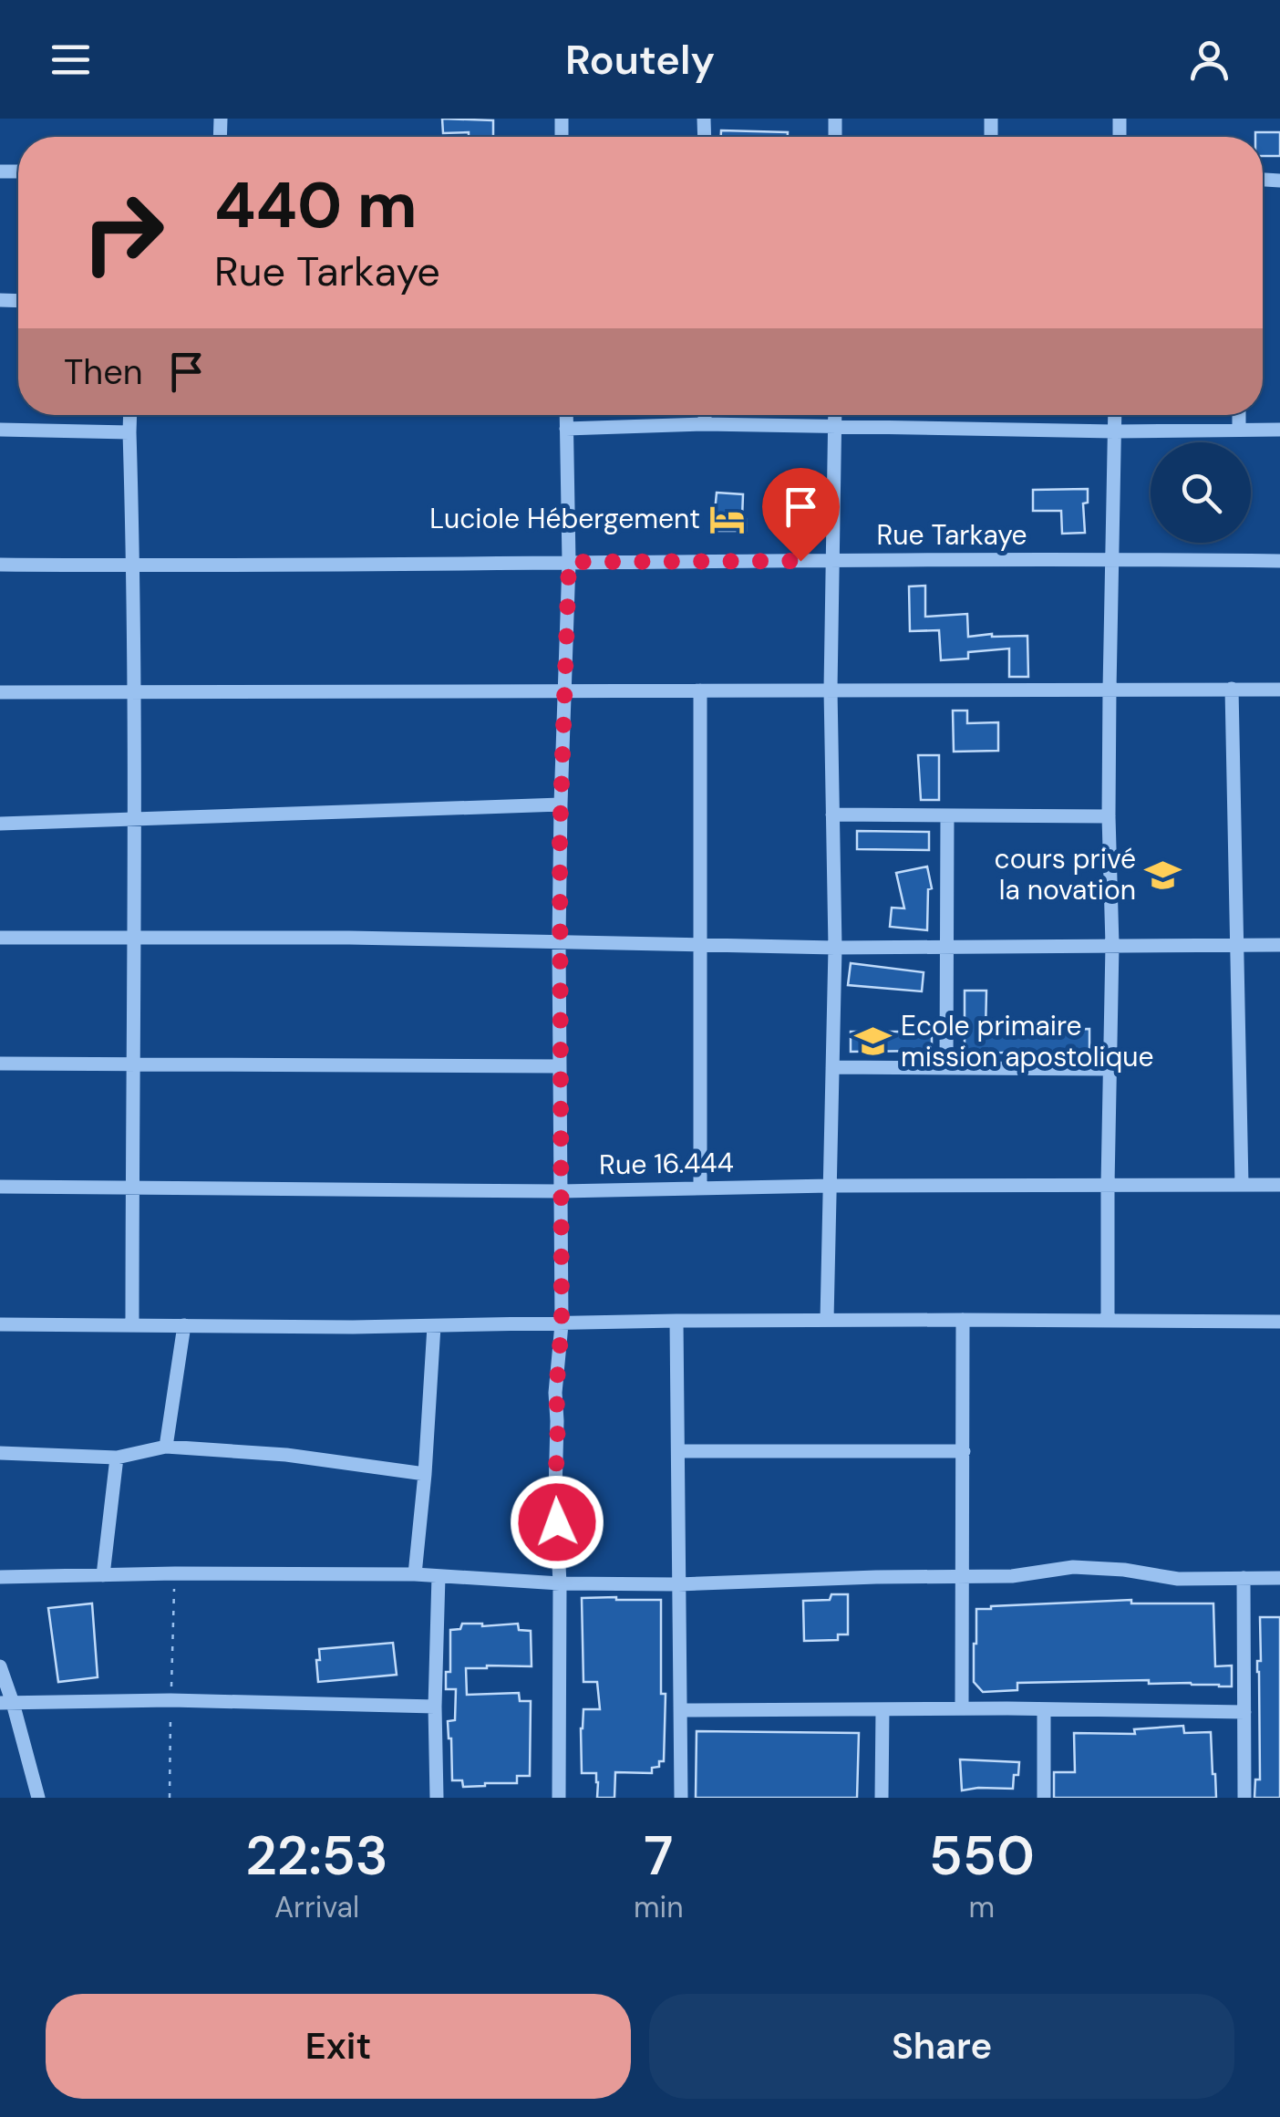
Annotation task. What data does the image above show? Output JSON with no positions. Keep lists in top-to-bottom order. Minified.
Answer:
{"streets":{"street":["Rue Tarkaye","Rue 16.444"]},"places":{"hotel":["Luciole Hébergement"],"school or university":["cours privé la novation","Ecole primaire mission apostolique"]},"page":{"header":"Routely","turn":["440 m","Rue Tarkaye"],"then":"Then","eta":["22:53","Arrival","7","min","550","m"],"buttons":["Exit","Share"]}}
